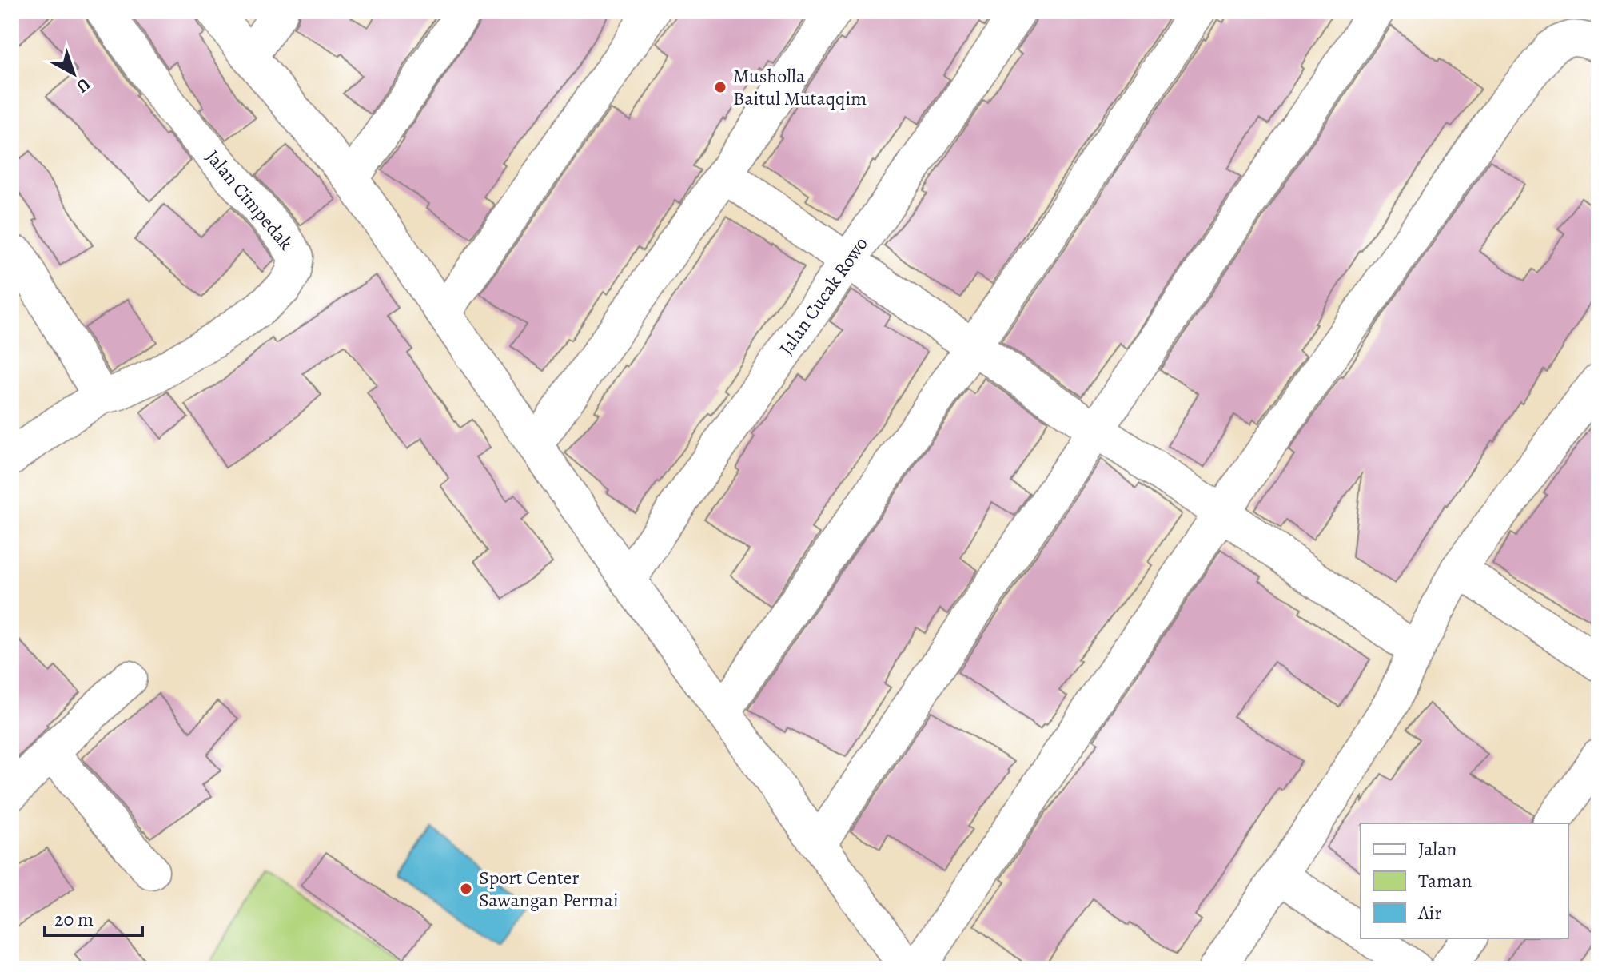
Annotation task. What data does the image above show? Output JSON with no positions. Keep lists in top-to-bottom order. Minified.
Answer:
{"streets":{"street":["Jalan Cimpedak","Jalan Cucak Rowo"]},"places":["Musholla Baitul Mutaqqim","Sport Center Sawangan Permai"],"legend":["Jalan","Taman","Air"],"scale_bar":"20 m","north":"bottom right"}
